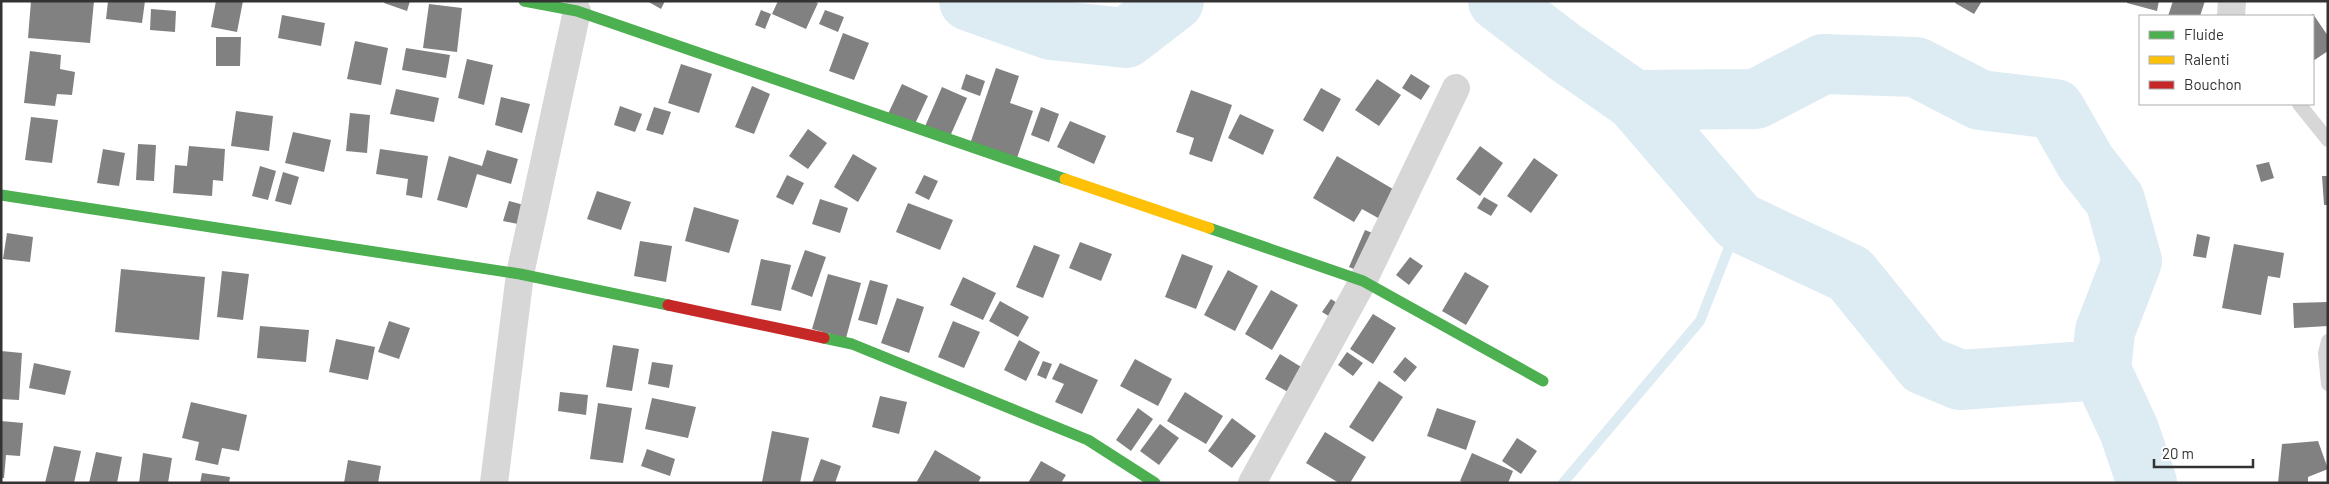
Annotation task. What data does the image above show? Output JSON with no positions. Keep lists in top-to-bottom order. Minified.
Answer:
{"legend":["Fluide","Ralenti","Bouchon"],"scale_bar":"20 m"}
